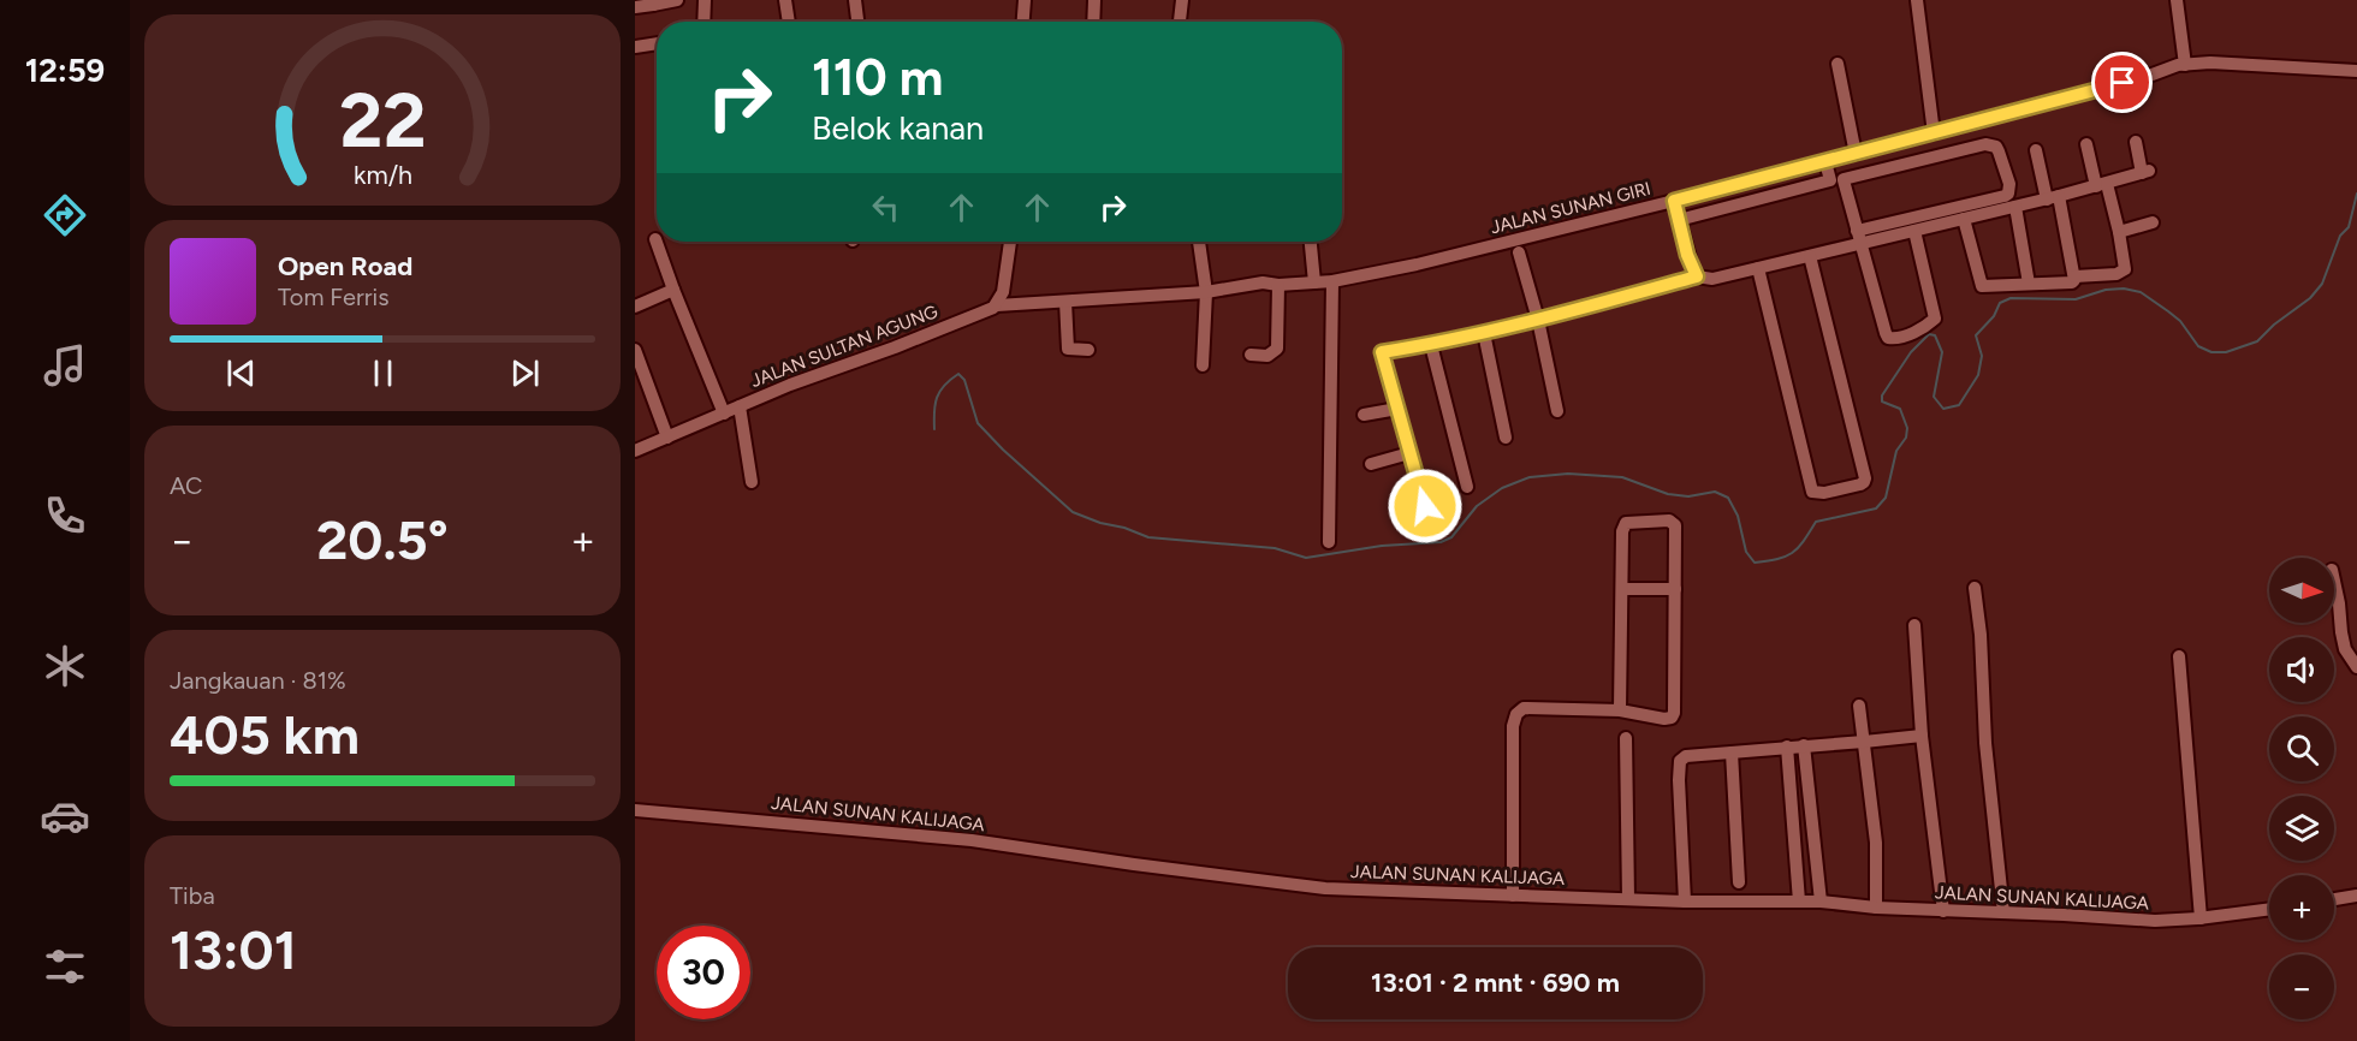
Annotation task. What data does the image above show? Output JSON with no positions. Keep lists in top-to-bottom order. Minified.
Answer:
{"streets":{"street":["JALAN SUNAN GIRI","JALAN SULTAN AGUNG","JALAN SUNAN KALIJAGA"]},"crossings":[["JALAN SUNAN GIRI","JALAN SULTAN AGUNG"]],"north":"right","page":{"tabs":"12:59","turn":["110 m","Belok kanan"],"song":["Open Road","Tom Ferris"],"tile":["AC",["Jangkauan · 81%","405 km"],["Tiba","13:01"]],"heat":["−","20.5°","+"],"map_buttons":["+","−"],"limit":"30","trip":"13:01 · 2 mnt · 690 m","gauge":["22","km/h"]}}
